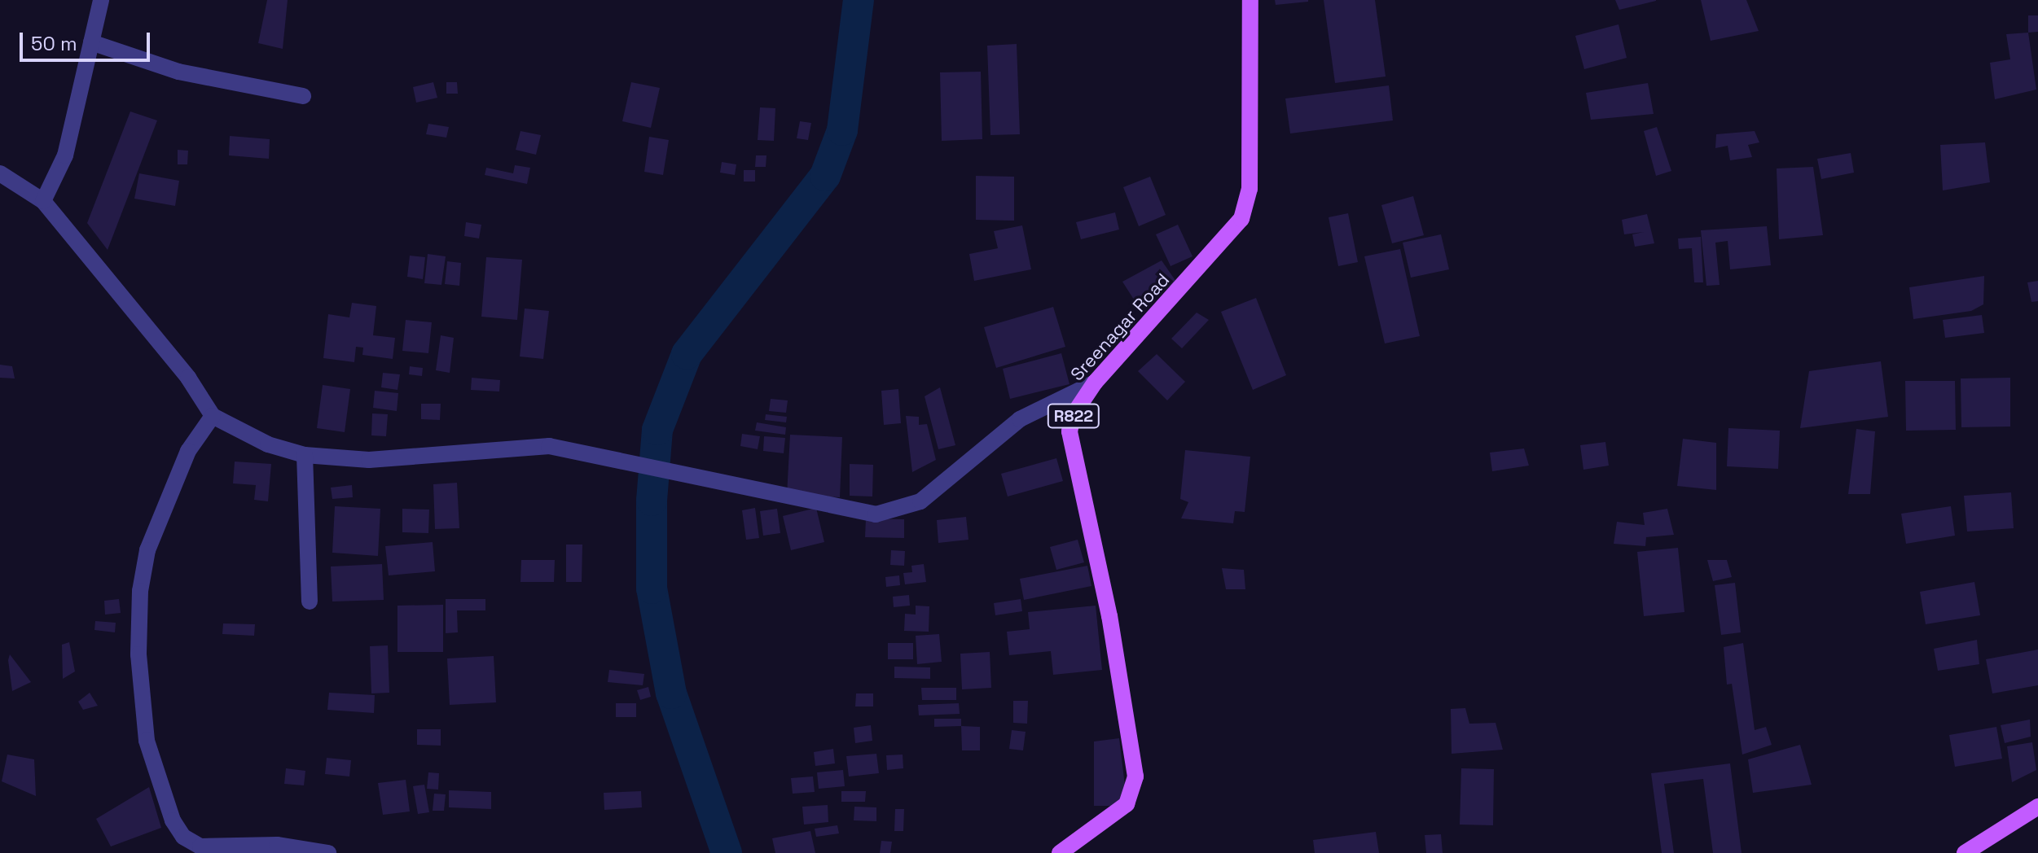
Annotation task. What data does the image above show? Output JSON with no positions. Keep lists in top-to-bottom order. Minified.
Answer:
{"streets":{"main road":["Sreenagar Road","R822"]},"scale_bar":"50 m"}
